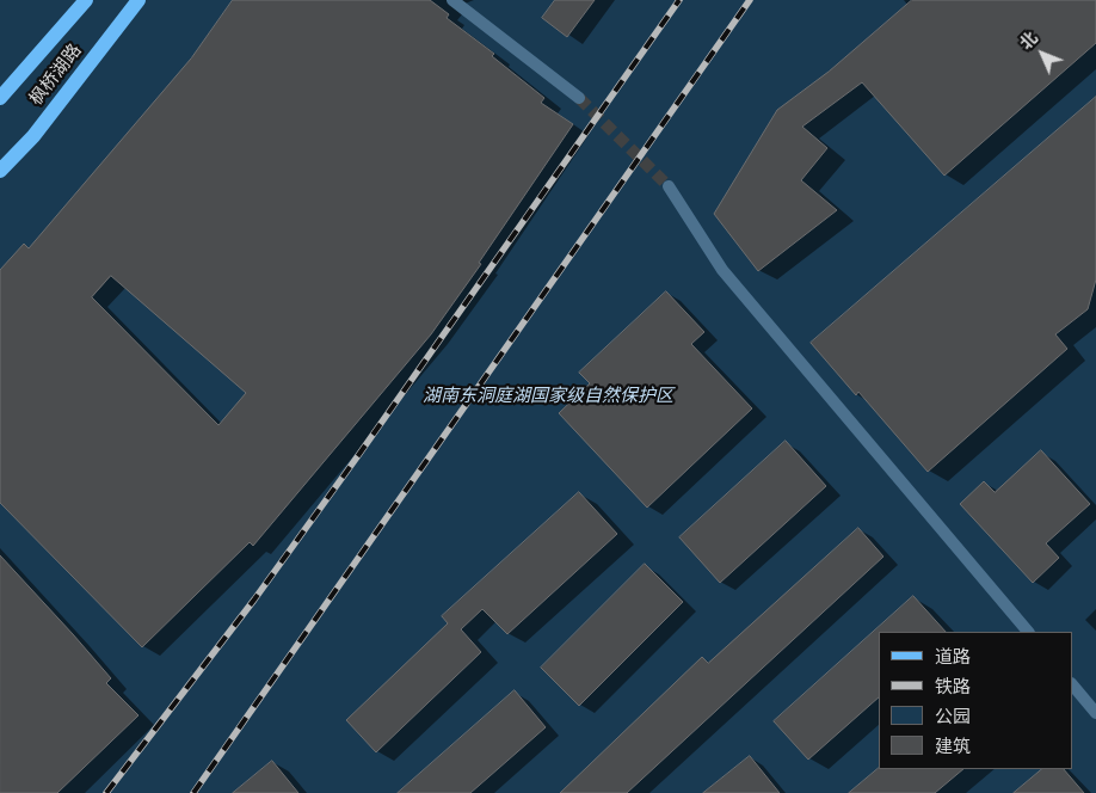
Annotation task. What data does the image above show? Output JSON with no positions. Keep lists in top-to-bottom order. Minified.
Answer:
{"streets":{"main road":["枫桥湖路"]},"parks":["湖南东洞庭湖国家级自然保护区"],"legend":["道路","铁路","公园","建筑"],"north":"top left"}
